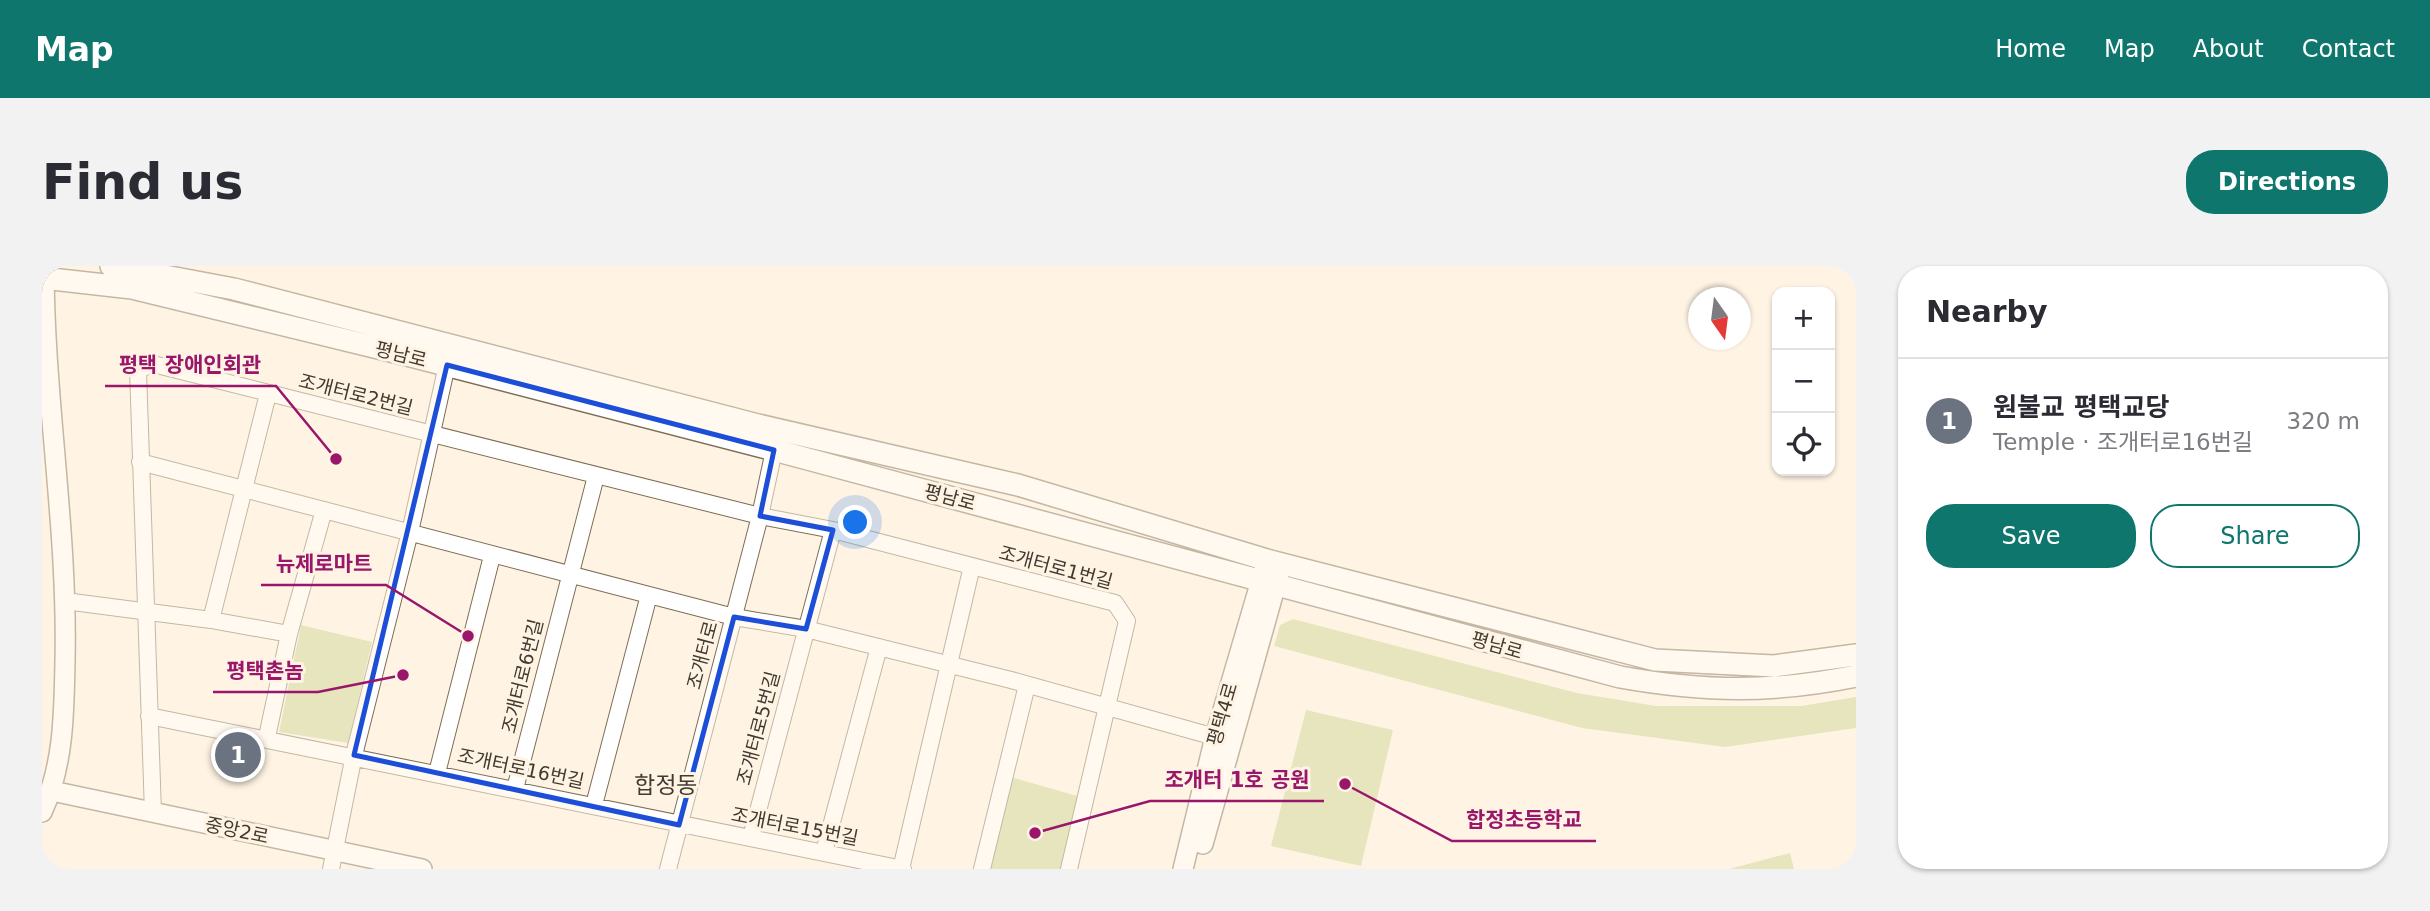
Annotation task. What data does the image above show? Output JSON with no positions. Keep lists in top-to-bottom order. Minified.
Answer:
{"streets":{"main road":["평남로"],"street":["조개터로2번길","조개터로1번길","조개터로","조개터로6번길","평택4로","조개터로5번길","조개터로16번길","조개터로15번길","중앙2로"]},"crossings":[["평남로","조개터로"],["평남로","평택4로"],["평남로","중앙2로"],["조개터로2번길","조개터로1번길"],["조개터로2번길","조개터로"],["조개터로2번길","조개터로6번길"],["조개터로2번길","조개터로16번길"],["조개터로2번길","중앙2로"],["조개터로1번길","조개터로"],["조개터로1번길","조개터로5번길"],["조개터로","조개터로16번길"],["조개터로","조개터로15번길"],["조개터로6번길","조개터로16번길"],["조개터로5번길","조개터로15번길"],["조개터로16번길","조개터로15번길"]],"districts":["합정동"],"places":["평택 장애인회관","뉴제로마트","평택촌놈","합정초등학교","조개터 1호 공원"],"north":"bottom","page":{"header":"Map","nav":["Home","Map","About","Contact"],"buttons":["Directions",["Save","Share"]],"title":"Find us","heading":"Nearby","map_buttons":["+","−"],"list":[{"mark":"1","name":"원불교 평택교당","note":"Temple · 조개터로16번길","value":"320 m"}],"pins":"1"}}
